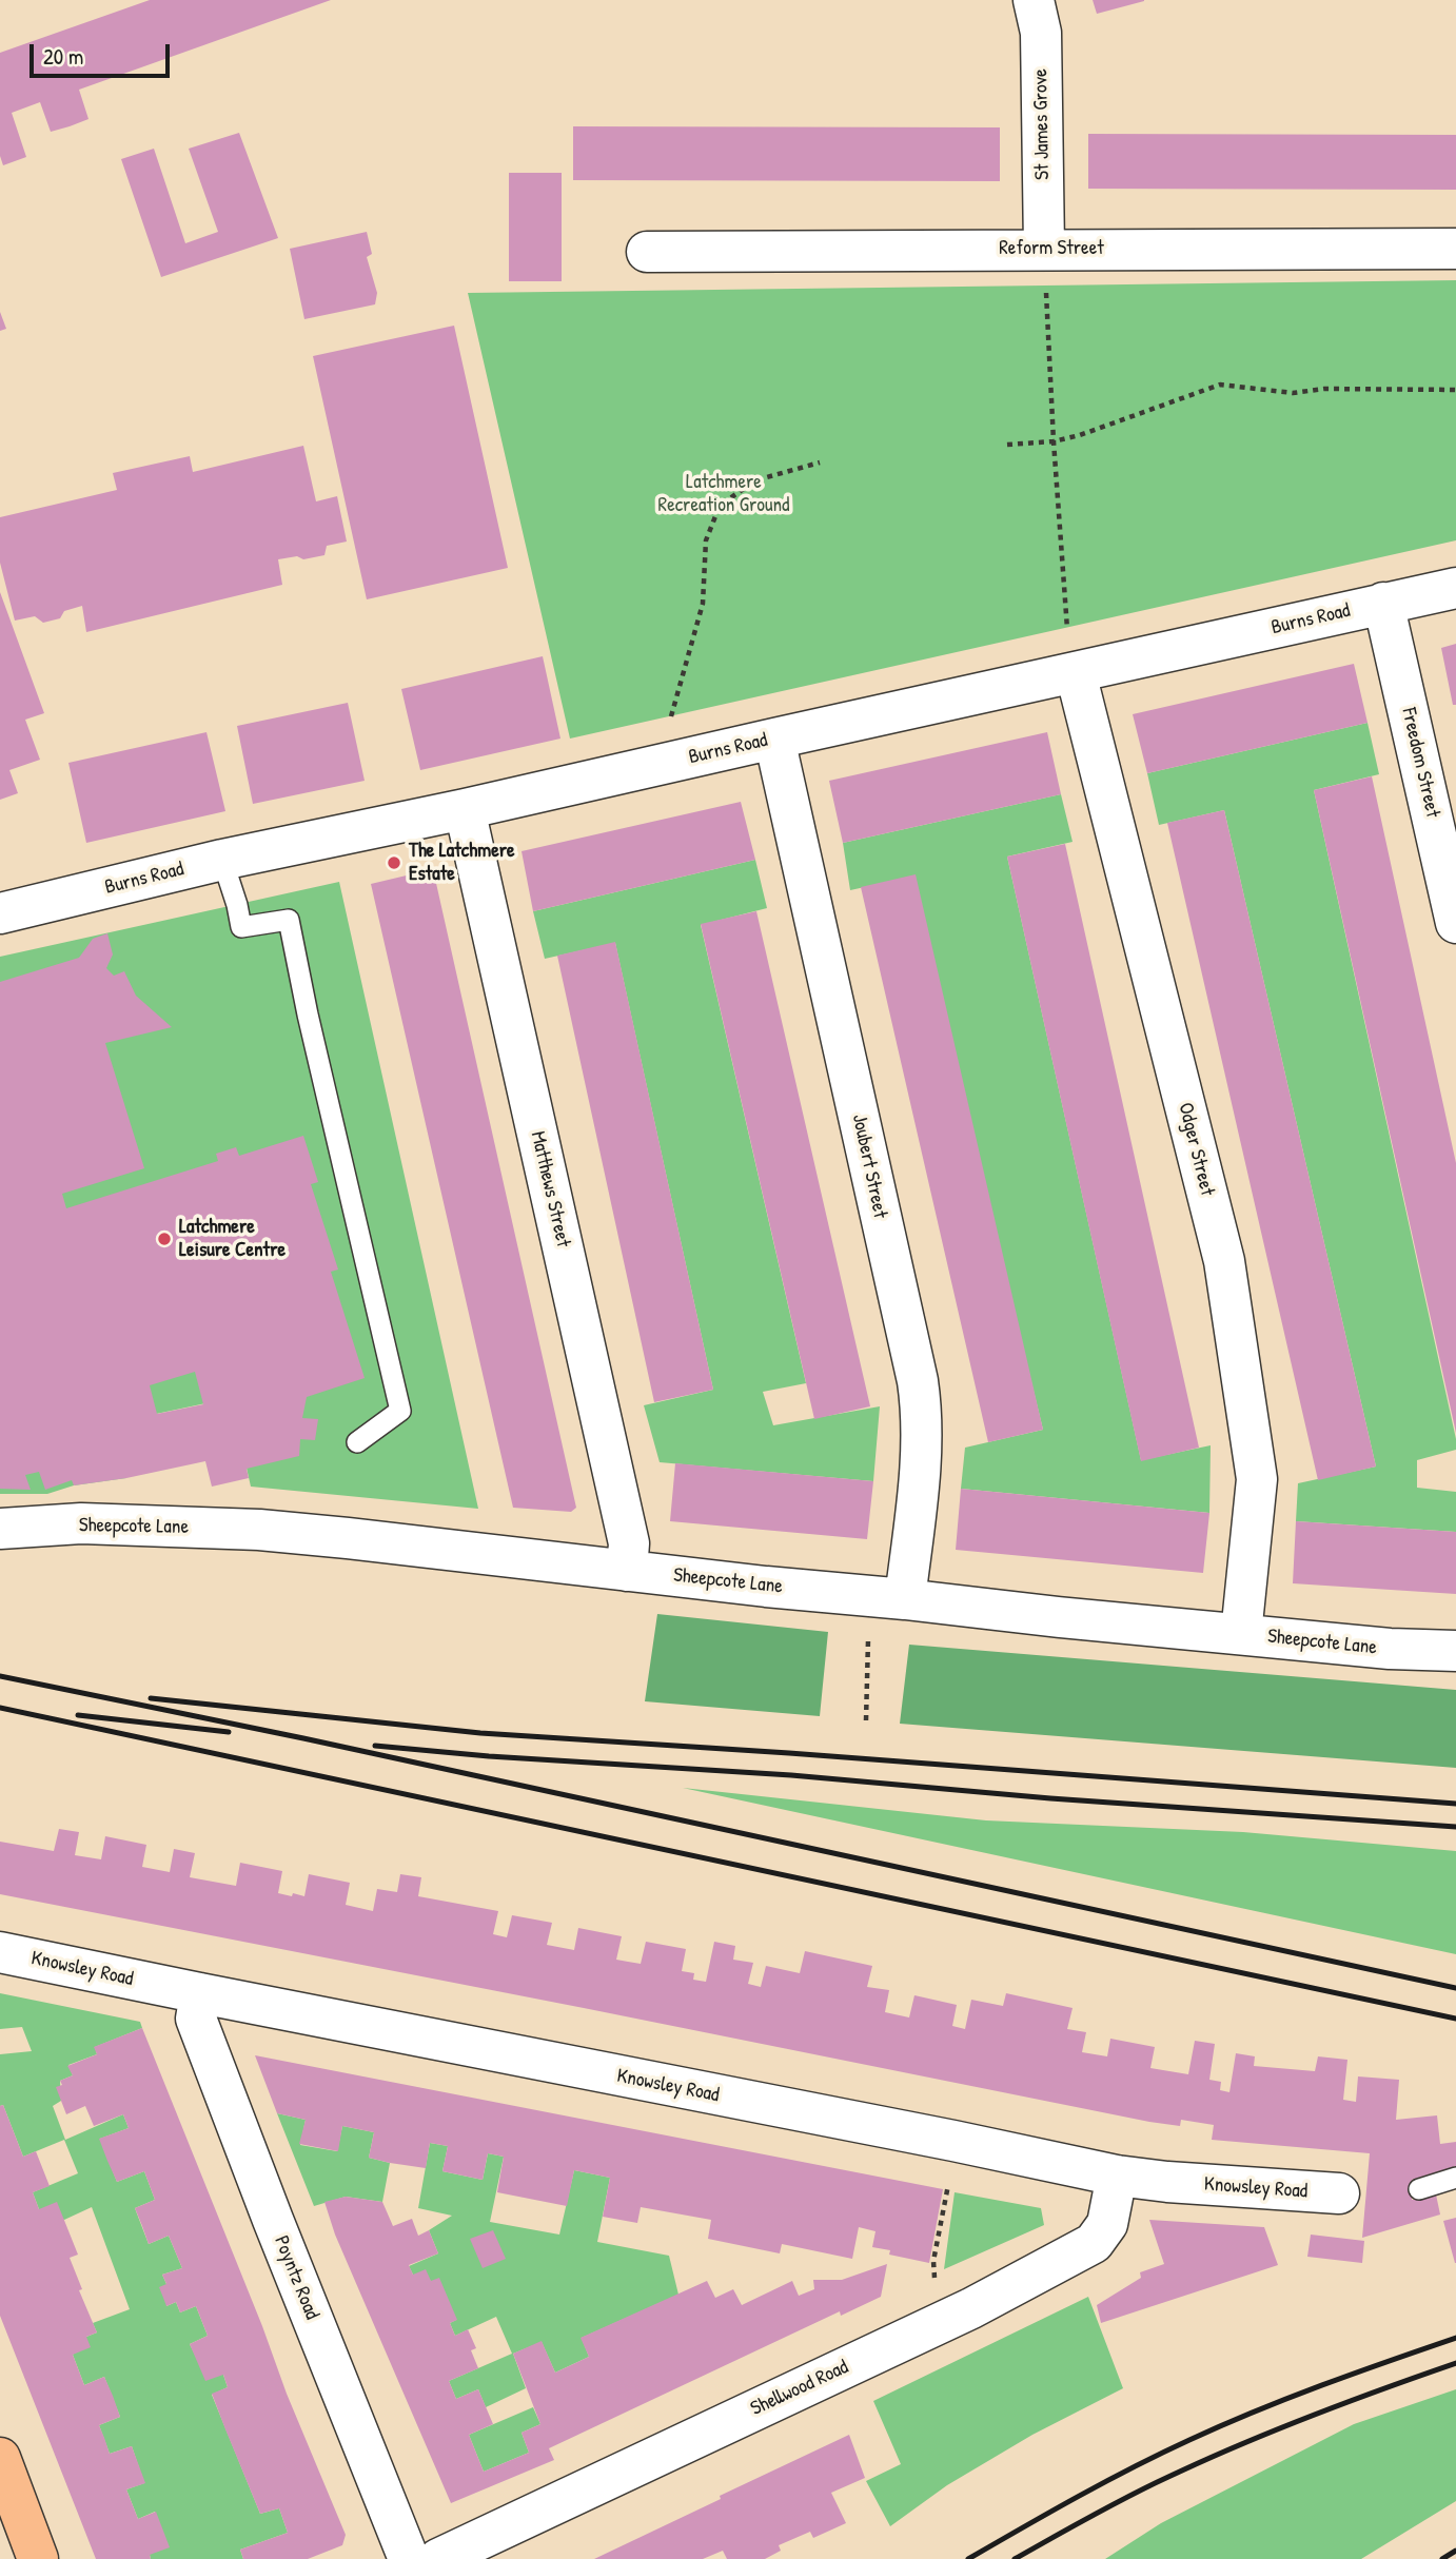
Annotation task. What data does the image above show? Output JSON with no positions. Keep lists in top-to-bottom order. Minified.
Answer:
{"streets":{"street":["St James Grove","Reform Street","Burns Road","Freedom Street","Odger Street","Joubert Street","Matthews Street","Sheepcote Lane","Knowsley Road","Poyntz Road","Shellwood Road"]},"crossings":[["St James Grove","Reform Street"],["Burns Road","Freedom Street"],["Burns Road","Odger Street"],["Burns Road","Joubert Street"],["Burns Road","Matthews Street"],["Odger Street","Sheepcote Lane"],["Joubert Street","Sheepcote Lane"],["Matthews Street","Sheepcote Lane"],["Knowsley Road","Poyntz Road"],["Knowsley Road","Shellwood Road"]],"parks":["Latchmere Recreation Ground"],"places":["The Latchmere Estate","Latchmere Leisure Centre"],"scale_bar":"20 m"}
